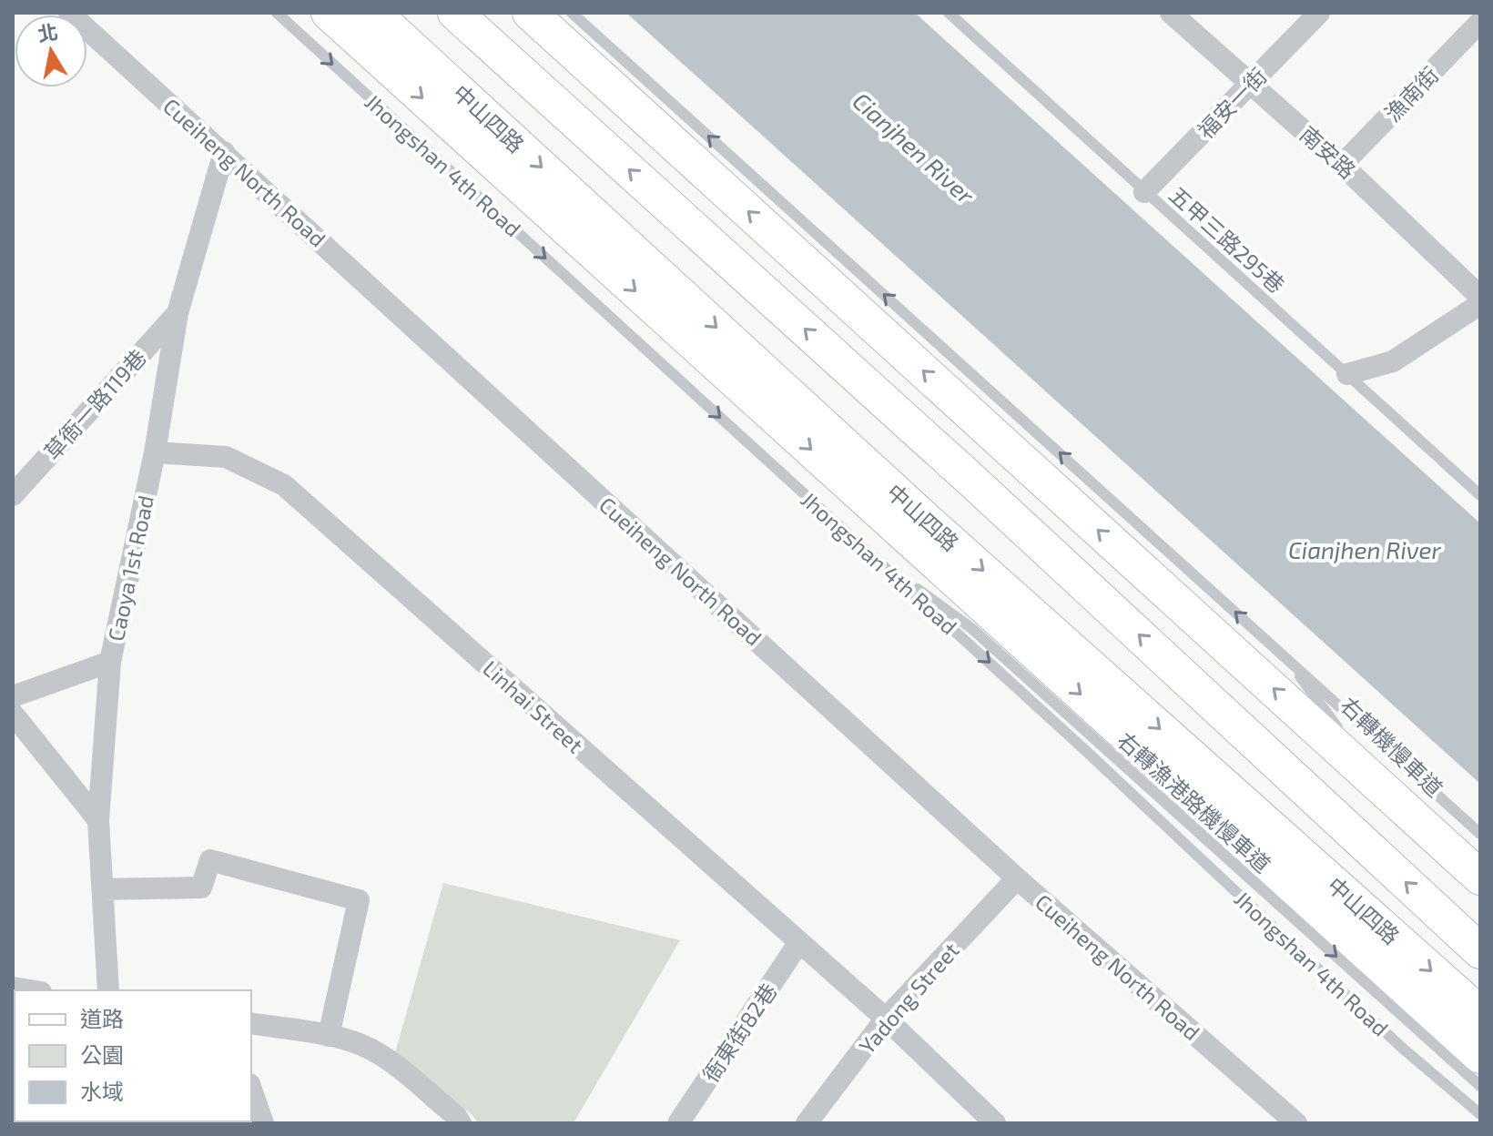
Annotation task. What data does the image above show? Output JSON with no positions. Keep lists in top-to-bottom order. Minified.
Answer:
{"streets":{"main road":["中山四路","Jhongshan 4th Road"],"street":["漁南街","福安一街","南安路","Cueiheng North Road","草衙一路119巷","Caoya 1st Road","Linhai Street","Yadong Street","衙東街82巷"],"lane":["五甲三路295巷","右轉機慢車道","右轉漁港路機慢車道"]},"crossings":[["漁南街","南安路"],["福安一街","南安路"],["福安一街","五甲三路295巷"],["Jhongshan 4th Road","右轉漁港路機慢車道"],["Cueiheng North Road","Caoya 1st Road"],["Cueiheng North Road","Yadong Street"],["草衙一路119巷","Caoya 1st Road"],["Caoya 1st Road","Linhai Street"],["Linhai Street","Yadong Street"],["Linhai Street","衙東街82巷"]],"one_way":["右轉漁港路機慢車道"],"water":["Cianjhen River"],"legend":["道路","公園","水域"],"north":"top"}
